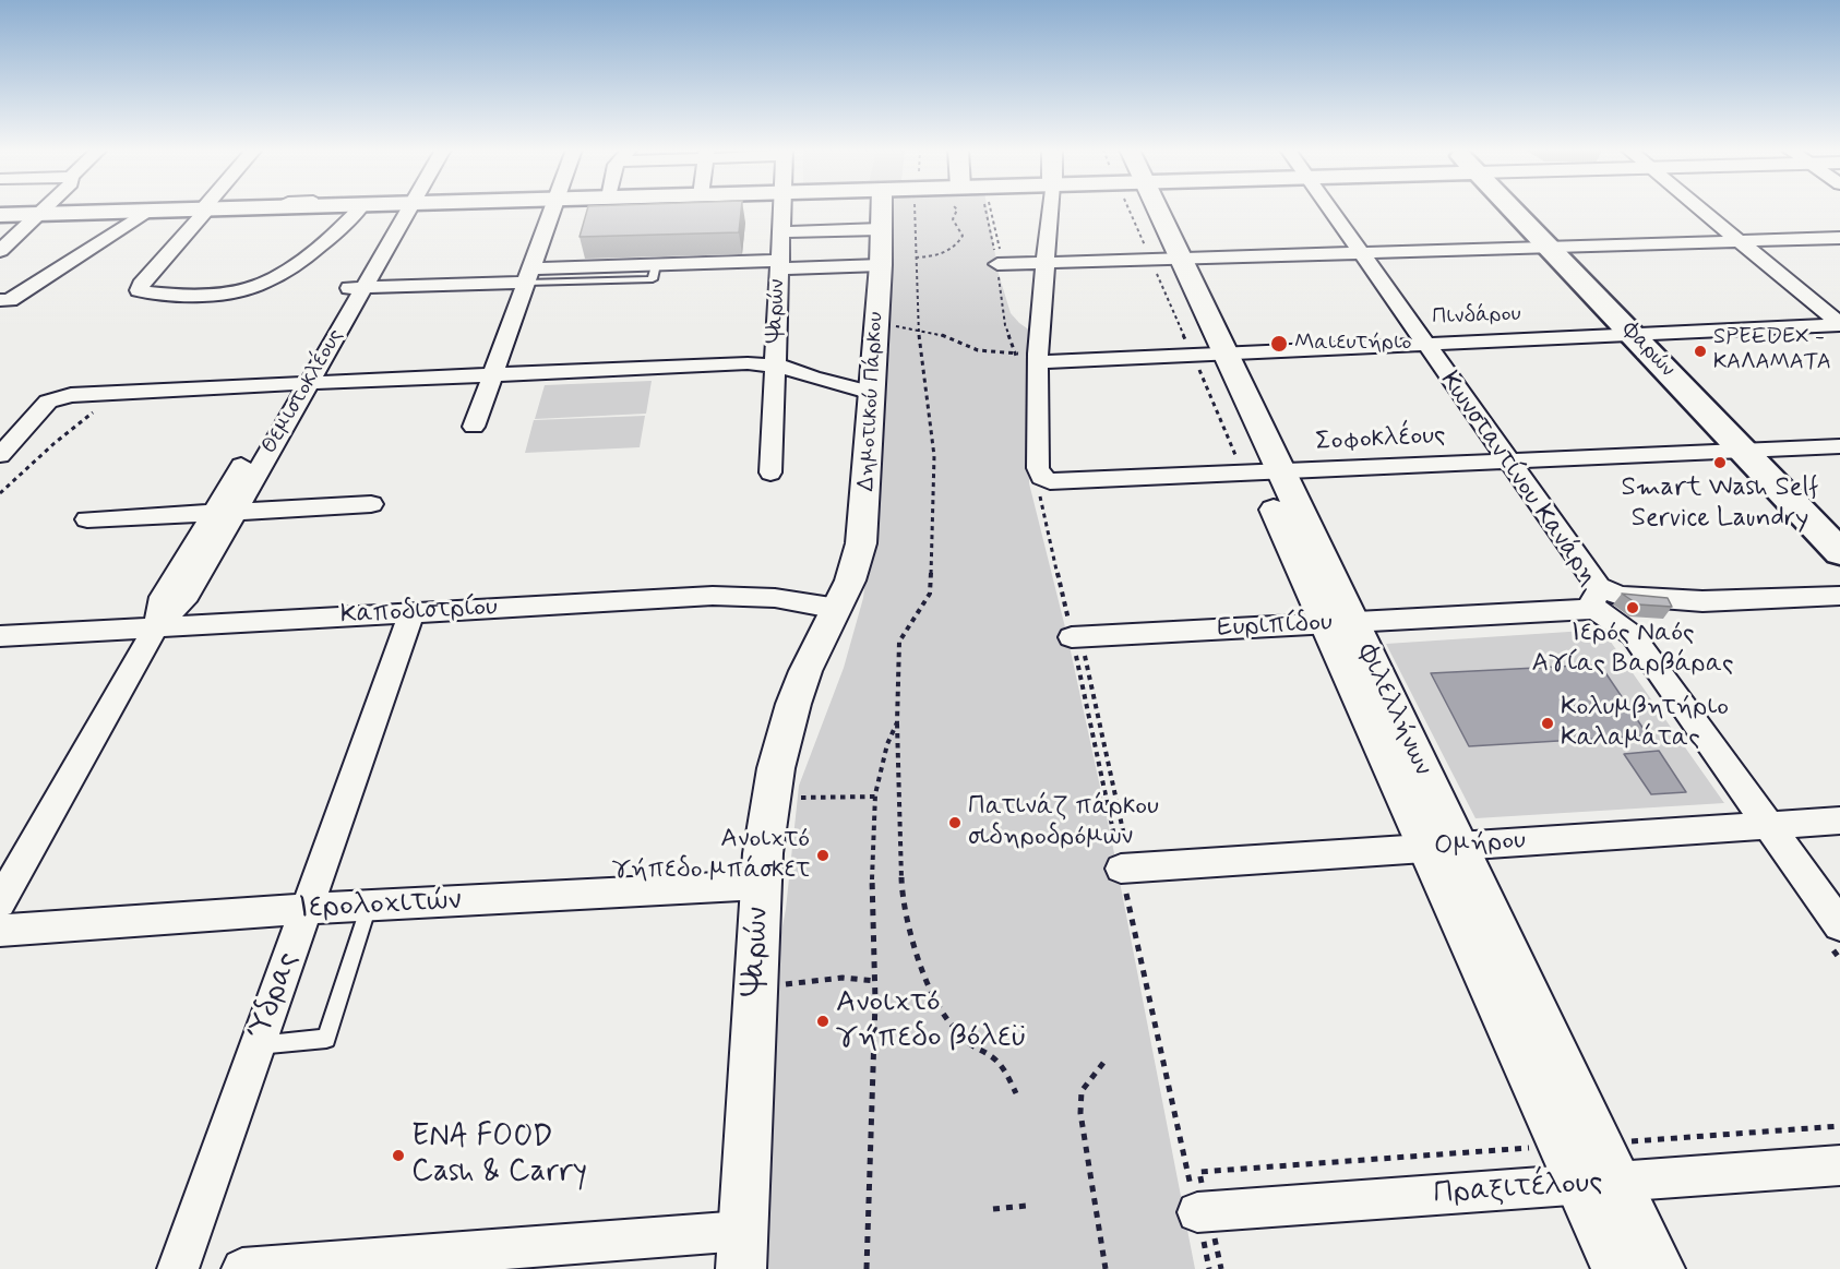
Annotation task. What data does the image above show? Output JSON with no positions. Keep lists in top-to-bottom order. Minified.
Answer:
{"streets":{"main road":["Φαρών"],"street":["Ψαρών","Πινδάρου","Θεμιστοκλέους","Δημοτικού Πάρκου","Σοφοκλέους","Κωνσταντίνου Κανάρη","Καποδιστρίου","Ευριπίδου","Φιλελλήνων","Ομήρου","Ιερολοχιτών","Ύδρας","Πραξιτέλους"]},"crossings":[["Ψαρών","Δημοτικού Πάρκου"],["Ψαρών","Καποδιστρίου"],["Ψαρών","Ιερολοχιτών"],["Πινδάρου","Φαρών"],["Πινδάρου","Σοφοκλέους"],["Πινδάρου","Κωνσταντίνου Κανάρη"],["Πινδάρου","Φιλελλήνων"],["Φαρών","Σοφοκλέους"],["Θεμιστοκλέους","Καποδιστρίου"],["Δημοτικού Πάρκου","Καποδιστρίου"],["Σοφοκλέους","Κωνσταντίνου Κανάρη"],["Σοφοκλέους","Φιλελλήνων"],["Κωνσταντίνου Κανάρη","Ευριπίδου"],["Κωνσταντίνου Κανάρη","Ομήρου"],["Καποδιστρίου","Ύδρας"],["Ευριπίδου","Φιλελλήνων"],["Φιλελλήνων","Ομήρου"],["Φιλελλήνων","Πραξιτέλους"],["Ιερολοχιτών","Ύδρας"]],"places":["Μαιευτήριο","SPEEDEX - ΚΑΛΑΜΑΤΑ","Smart Wash Self Service Laundry","Ιερός Ναός Αγίας Βαρβάρας","Κολυμβητήριο Καλαμάτας","Πατινάζ πάρκου σιδηροδρόμων","Ανοιχτό γήπεδο μπάσκετ","Ανοιχτό γήπεδο βόλεϋ","ENA FOOD Cash & Carry"]}
